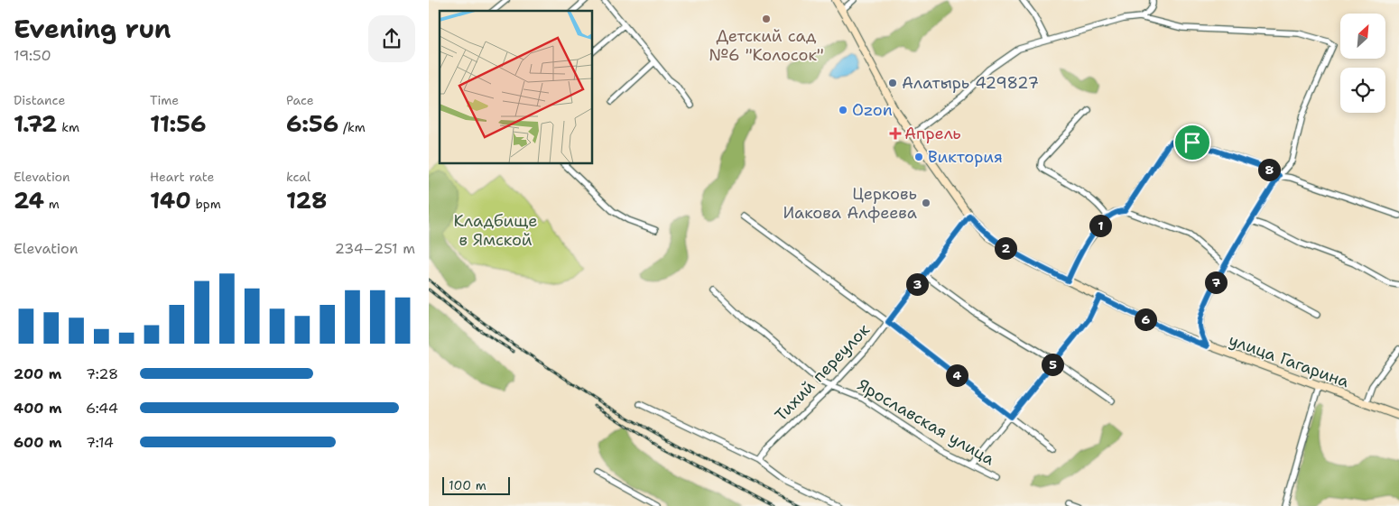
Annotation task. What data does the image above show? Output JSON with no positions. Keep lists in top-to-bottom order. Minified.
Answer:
{"streets":{"main road":["улица Гагарина"],"street":["Тихий переулок","Ярославская улица"]},"crossings":[["улица Гагарина","Тихий переулок"],["Тихий переулок","Ярославская улица"]],"parks":["Кладбище в Ямской"],"places":{"other":["Детский сад №6 \"Колосок\"","Алатырь 429827","Ozon","Виктория","Церковь Иакова Алфеева"],"health":["Апрель"]},"scale_bar":"100 m","north":"top right","page":{"heading":["Evening run","19:50"],"stats":[["Distance","1.72 km"],["Time","11:56"],["Pace","6:56 /km"],["Elevation","24 m"],["Heart rate","140 bpm"],["kcal","128"]],"pins":["8","1","2","7","3","6","5","4"],"chart":["Elevation","234–251 m"],"list":[{"name":"200 m","note":"7:28"},{"name":"400 m","note":"6:44"},{"name":"600 m","note":"7:14"}],"scale":"100 m"}}
